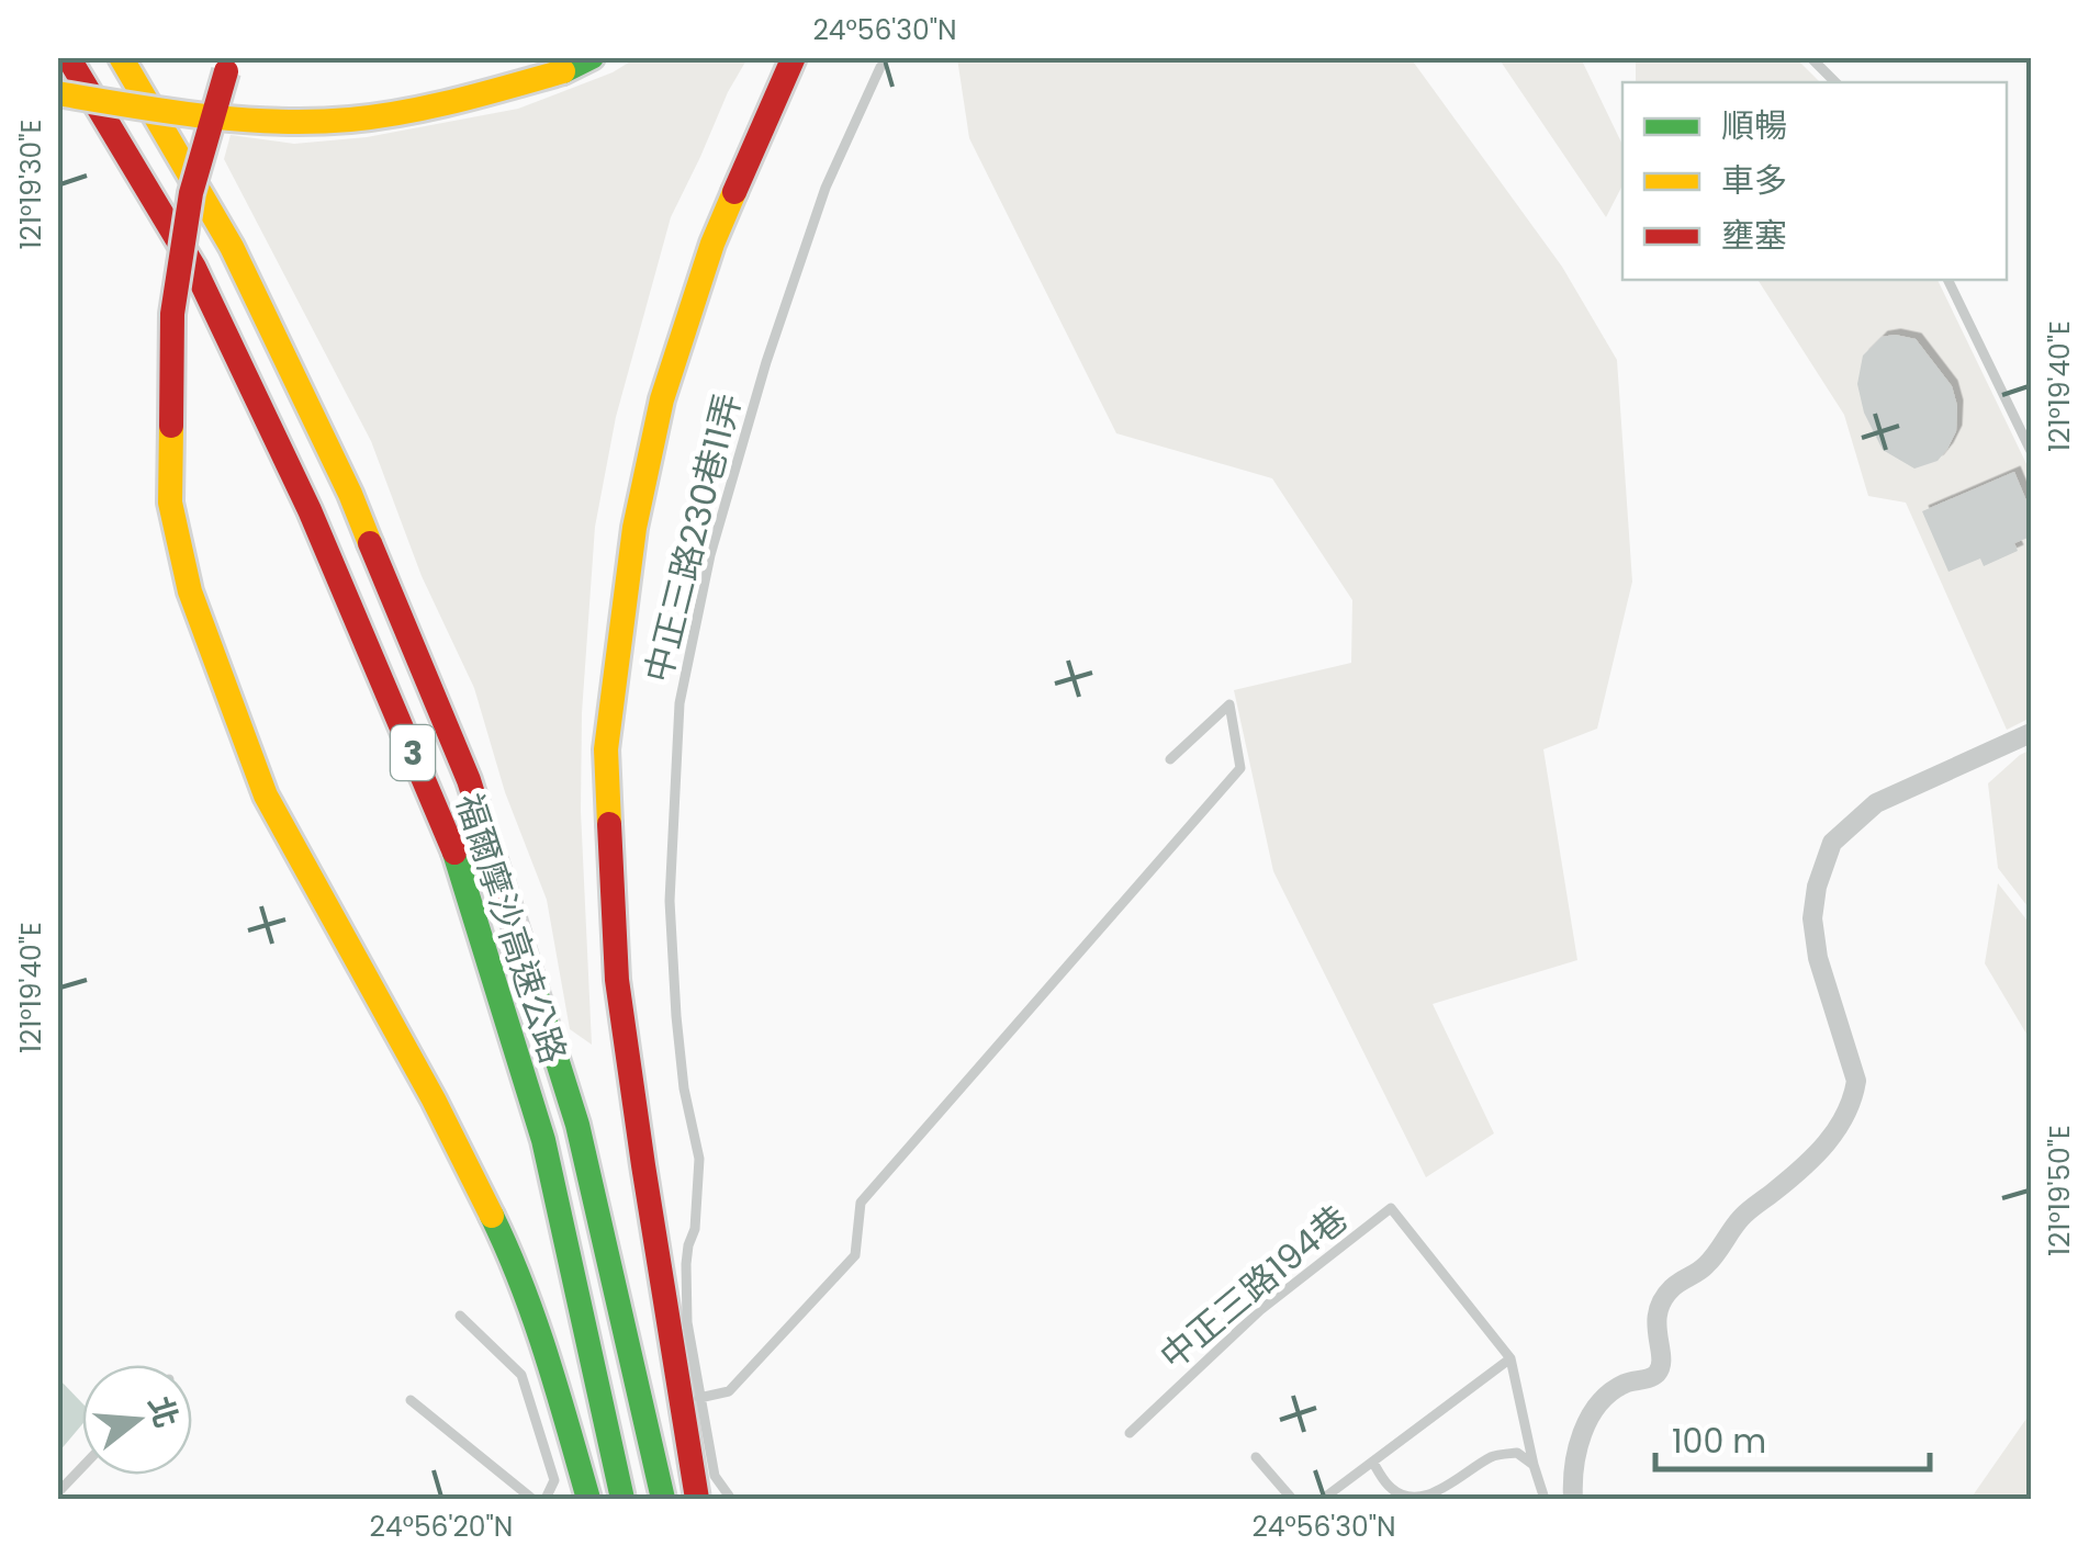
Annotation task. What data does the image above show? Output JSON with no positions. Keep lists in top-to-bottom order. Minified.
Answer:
{"streets":{"highway":["3","福爾摩沙高速公路"],"lane":["中正三路230巷11弄","中正三路194巷"]},"legend":["順暢","車多","壅塞"],"scale_bar":"100 m","north":"right","coordinates":["24°56'30\"N","121°19'30\"E","121°19'40\"E","121°19'50\"E","24°56'20\"N"]}
